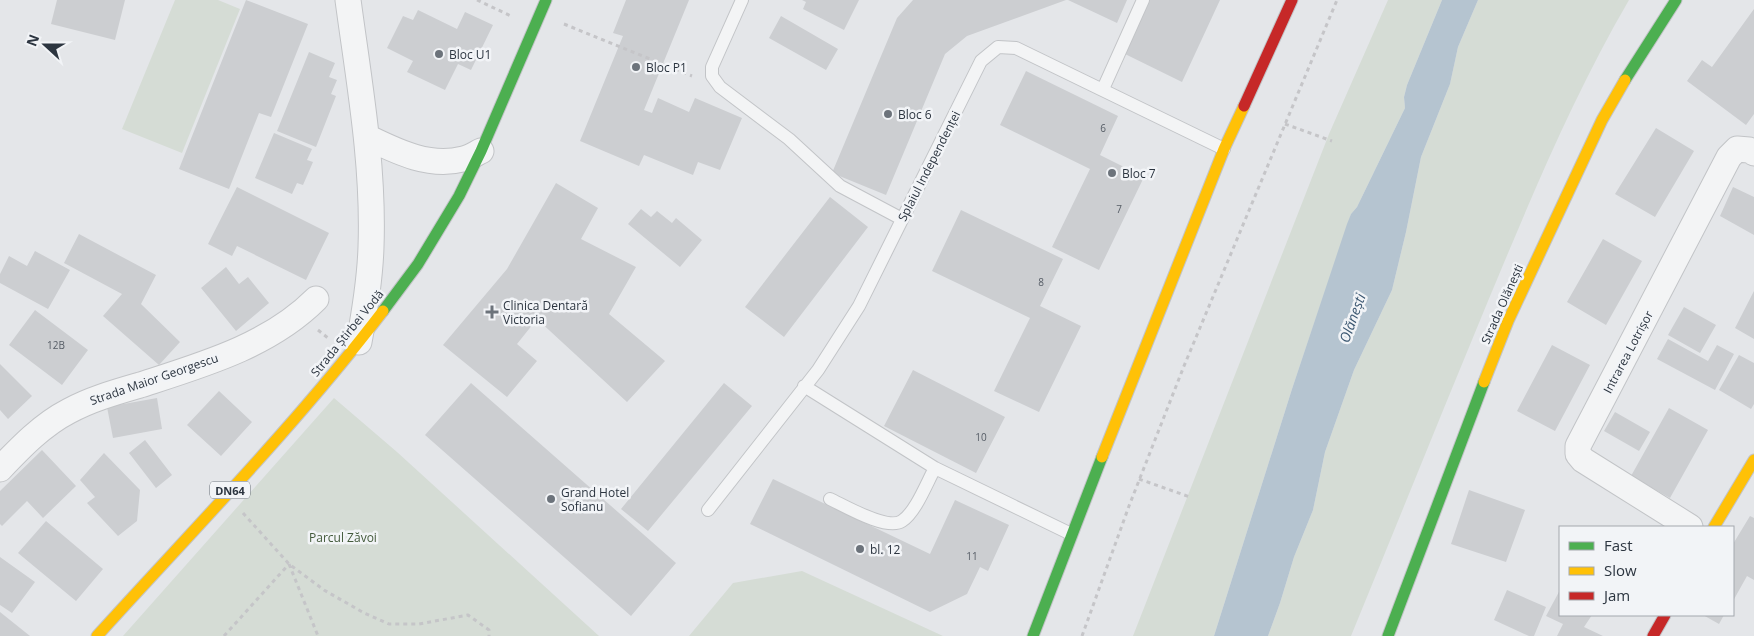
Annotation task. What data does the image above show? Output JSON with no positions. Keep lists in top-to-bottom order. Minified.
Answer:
{"streets":{"street":["Strada Olănești","Strada Știrbei Vodă","Intrarea Lotrișor","Strada Maior Georgescu","DN64"],"lane":["Splaiul Independenței"]},"water":["Olănești"],"parks":["Parcul Zăvoi"],"places":{"other":["Bloc U1","Bloc P1","Bloc 6","Bloc 7","Grand Hotel Sofianu","bl. 12"],"health":["Clinica Dentară Victoria"]},"house_numbers":["6","7","8","12B","10","11"],"legend":["Fast","Slow","Jam"],"north":"left"}
